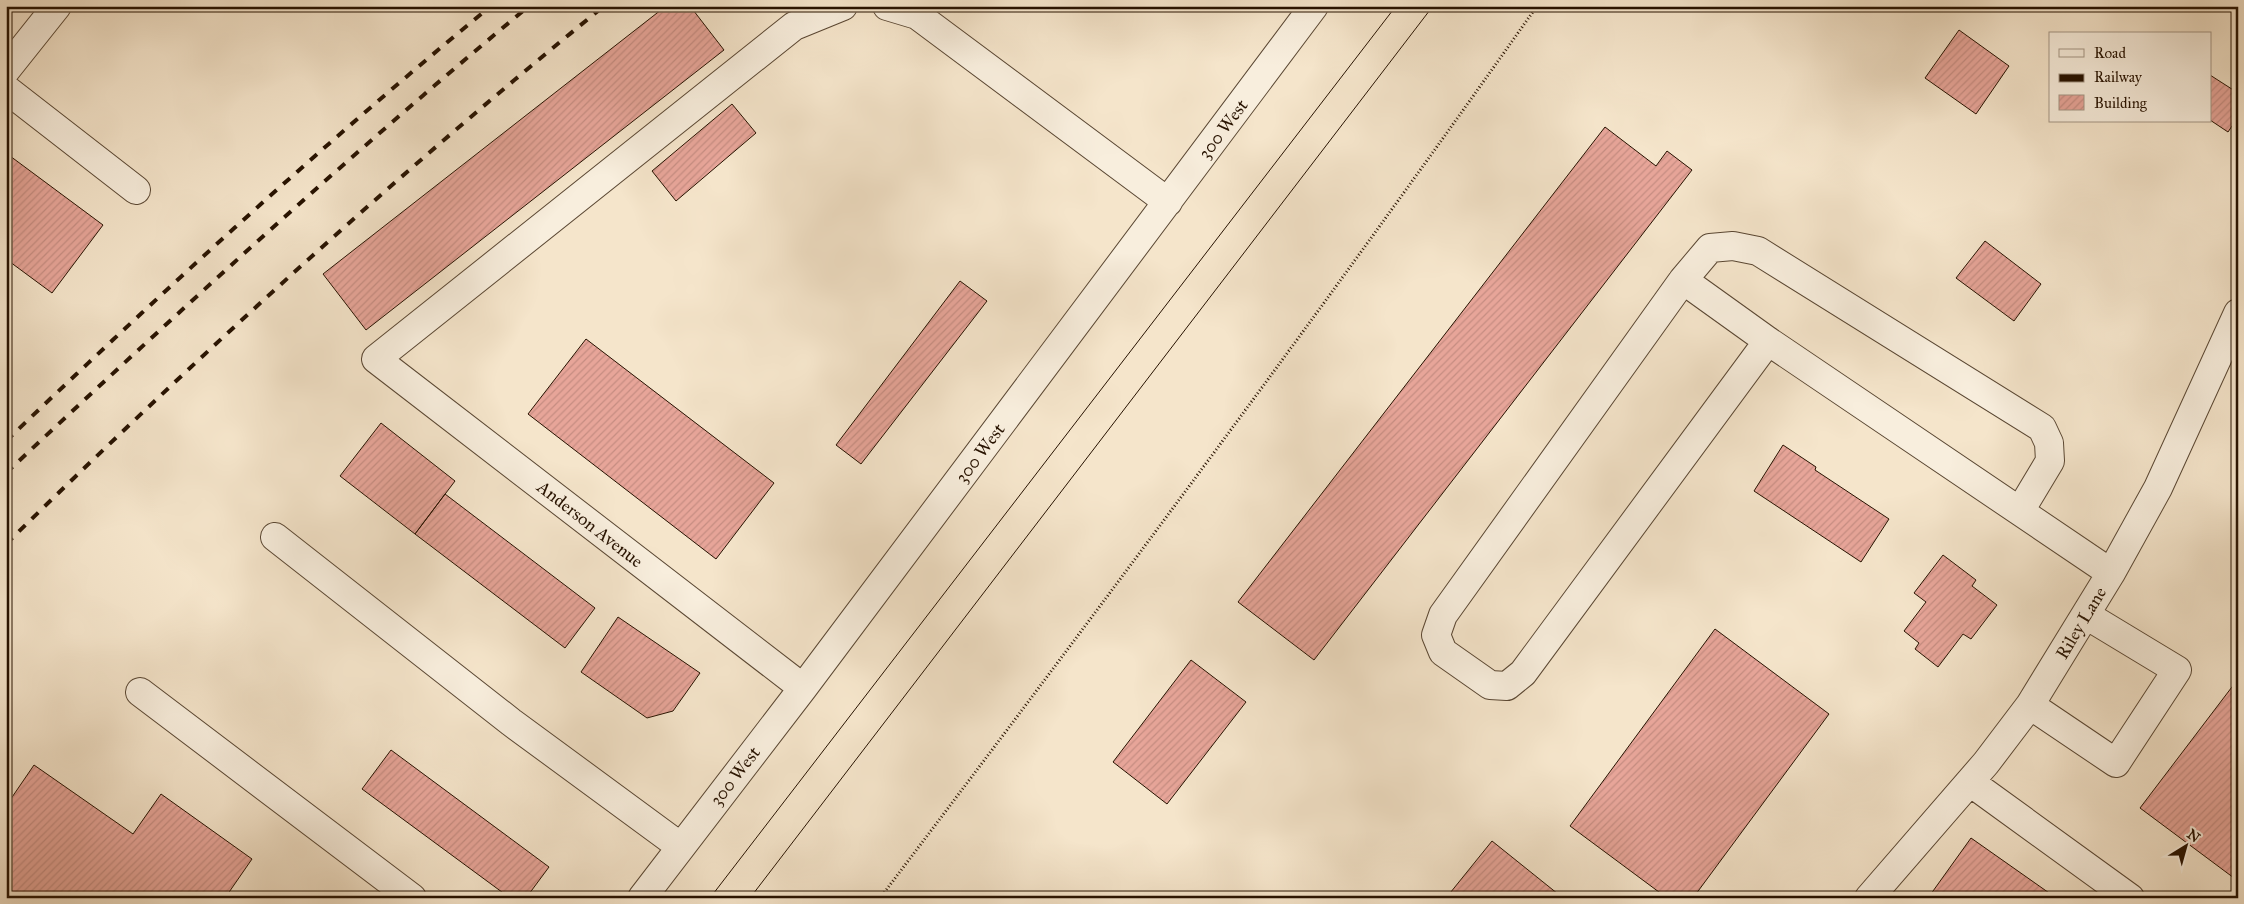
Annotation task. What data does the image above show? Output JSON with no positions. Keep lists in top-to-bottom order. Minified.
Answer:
{"streets":{"street":["300 West","Anderson Avenue","Riley Lane"]},"crossings":[["300 West","Anderson Avenue"]],"legend":["Road","Railway","Building"],"north":"top right"}
